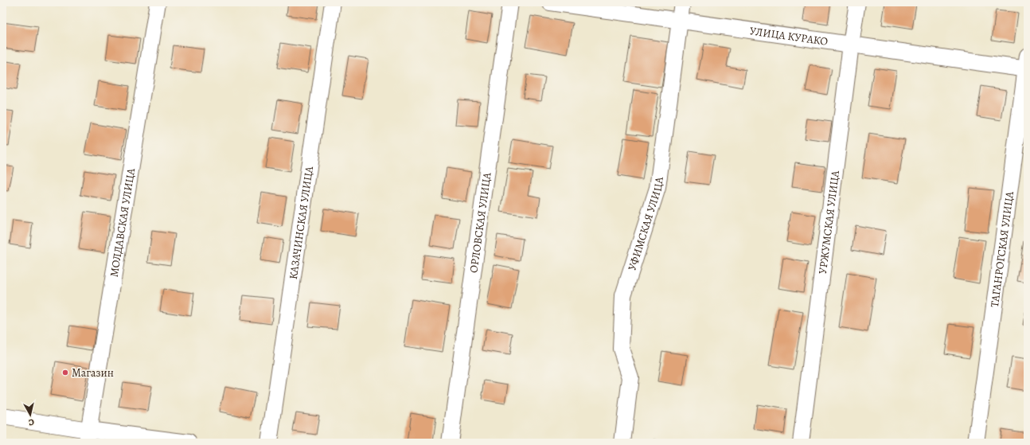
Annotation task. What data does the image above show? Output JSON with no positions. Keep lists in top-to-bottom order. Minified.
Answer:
{"streets":{"street":["УЛИЦА КУРАКО","МОЛДАВСКАЯ УЛИЦА","КАЗАЧИНСКАЯ УЛИЦА","УРЖУМСКАЯ УЛИЦА","ОРЛОВСКАЯ УЛИЦА","УФИМСКАЯ УЛИЦА","ТАГАНРОГСКАЯ УЛИЦА"]},"crossings":[["УЛИЦА КУРАКО","УРЖУМСКАЯ УЛИЦА"],["УЛИЦА КУРАКО","УФИМСКАЯ УЛИЦА"],["УЛИЦА КУРАКО","ТАГАНРОГСКАЯ УЛИЦА"]],"places":["Магазин"],"north":"bottom"}
